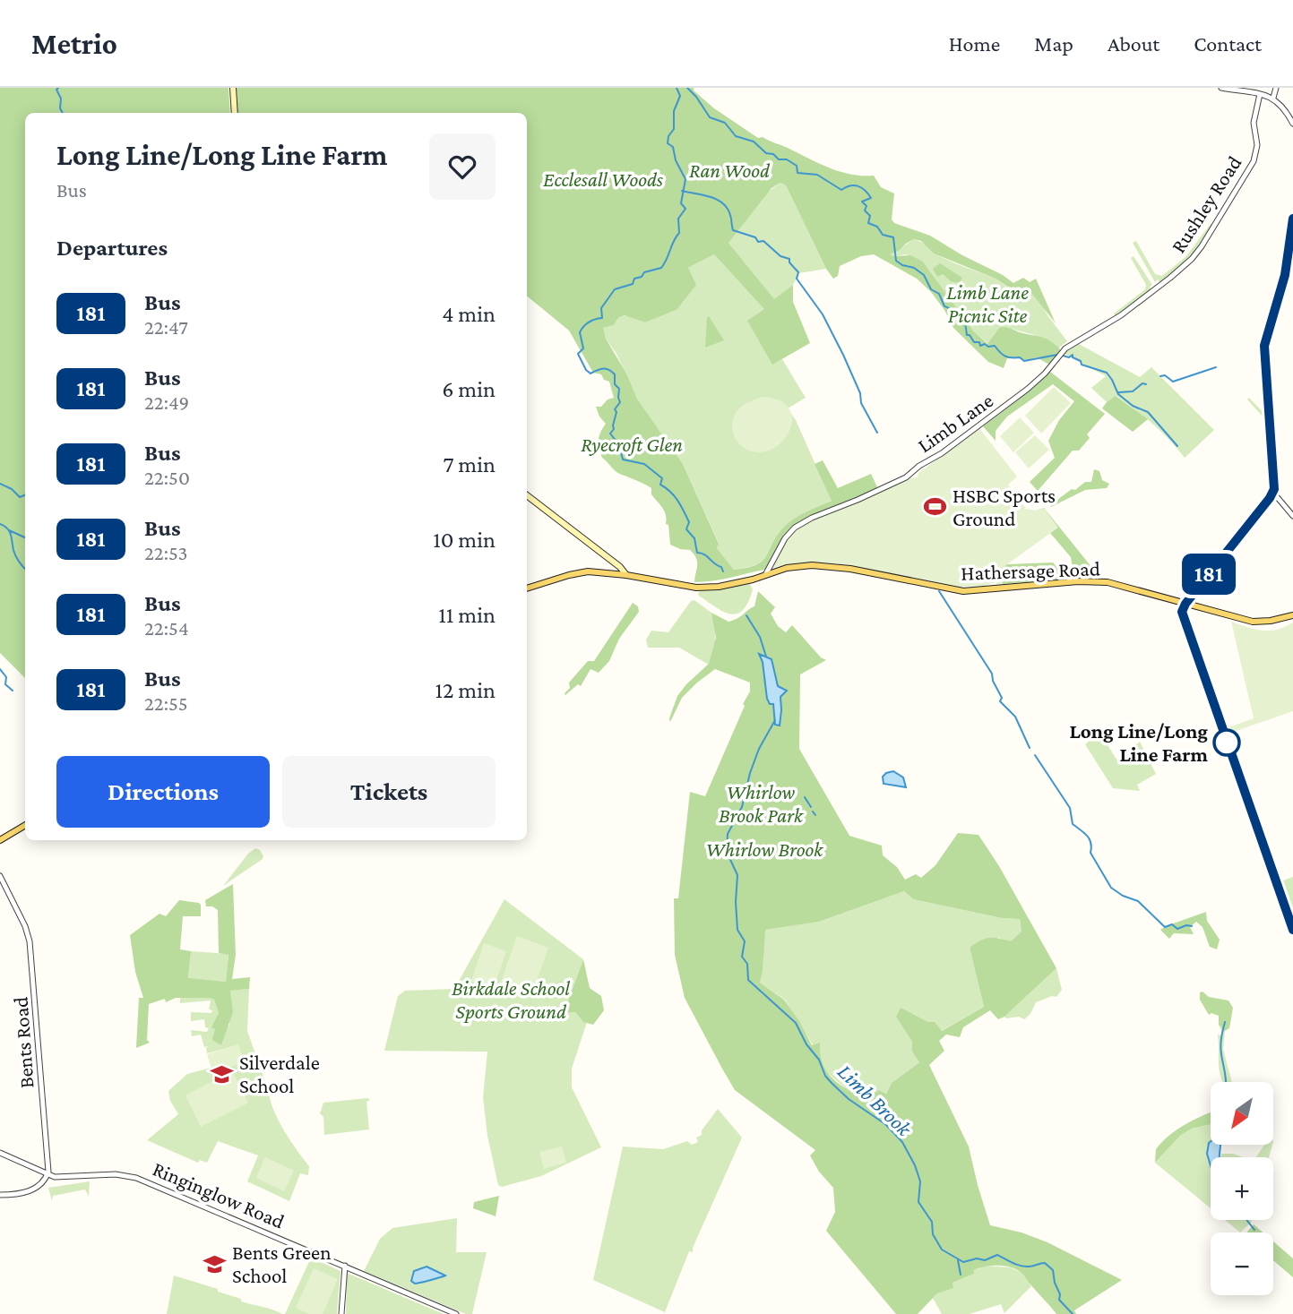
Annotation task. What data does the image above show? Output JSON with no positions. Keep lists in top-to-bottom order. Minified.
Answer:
{"streets":{"main road":["Hathersage Road"],"street":["Rushley Road","Limb Lane","Bents Road","Ringinglow Road"]},"crossings":[["Rushley Road","Limb Lane"],["Limb Lane","Hathersage Road"],["Bents Road","Ringinglow Road"]],"water":["Limb Brook"],"parks":["Ran Wood","Ecclesall Woods","Limb Lane Picnic Site","Ryecroft Glen","Whirlow Brook Park","Whirlow Brook","Birkdale School Sports Ground"],"places":{"sports":["HSBC Sports Ground"],"other":["Long Line/Long Line Farm"],"school or university":["Silverdale School","Bents Green School"]},"lines":["bus line 181"],"north":"bottom left","page":{"header":"Metrio","nav":["Home","Map","About","Contact"],"on_map":"181","heading":[["Long Line/Long Line Farm","Bus"],"Departures"],"list":[{"mark":"181","name":"Bus","note":"22:47","value":"4 min"},{"mark":"181","name":"Bus","note":"22:49","value":"6 min"},{"mark":"181","name":"Bus","note":"22:50","value":"7 min"},{"mark":"181","name":"Bus","note":"22:53","value":"10 min"},{"mark":"181","name":"Bus","note":"22:54","value":"11 min"},{"mark":"181","name":"Bus","note":"22:55","value":"12 min"}],"buttons":["Directions","Tickets"],"map_buttons":["+","−"]}}
